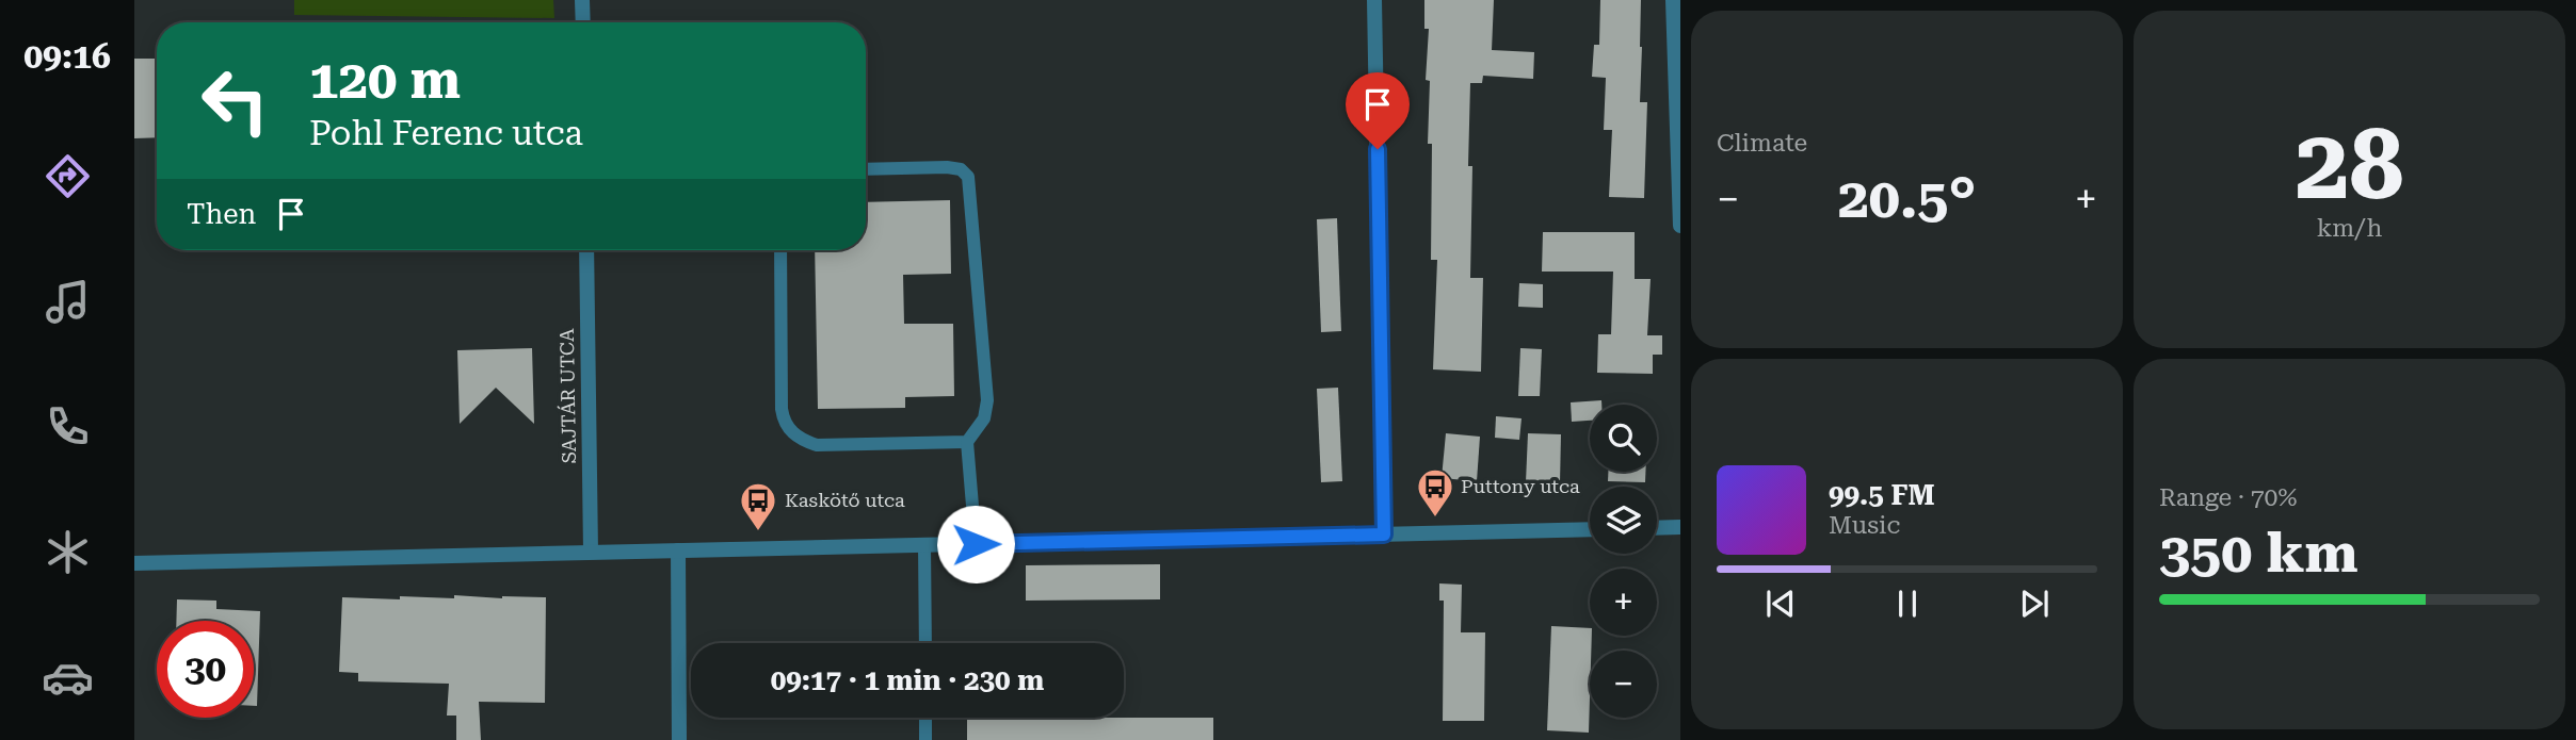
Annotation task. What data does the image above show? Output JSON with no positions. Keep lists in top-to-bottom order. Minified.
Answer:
{"streets":{"street":["SAJTÁR UTCA"]},"places":{"bus stop":["Puttony utca","Kaskötő utca"]},"page":{"tabs":"09:16","tile":["Climate",["28","km/h"],["Range · 70%","350 km"]],"turn":["120 m","Pohl Ferenc utca"],"heat":["−","20.5°","+"],"then":"Then","map_buttons":["+","−"],"song":["99.5 FM","Music"],"limit":"30","trip":"09:17 · 1 min · 230 m"}}
